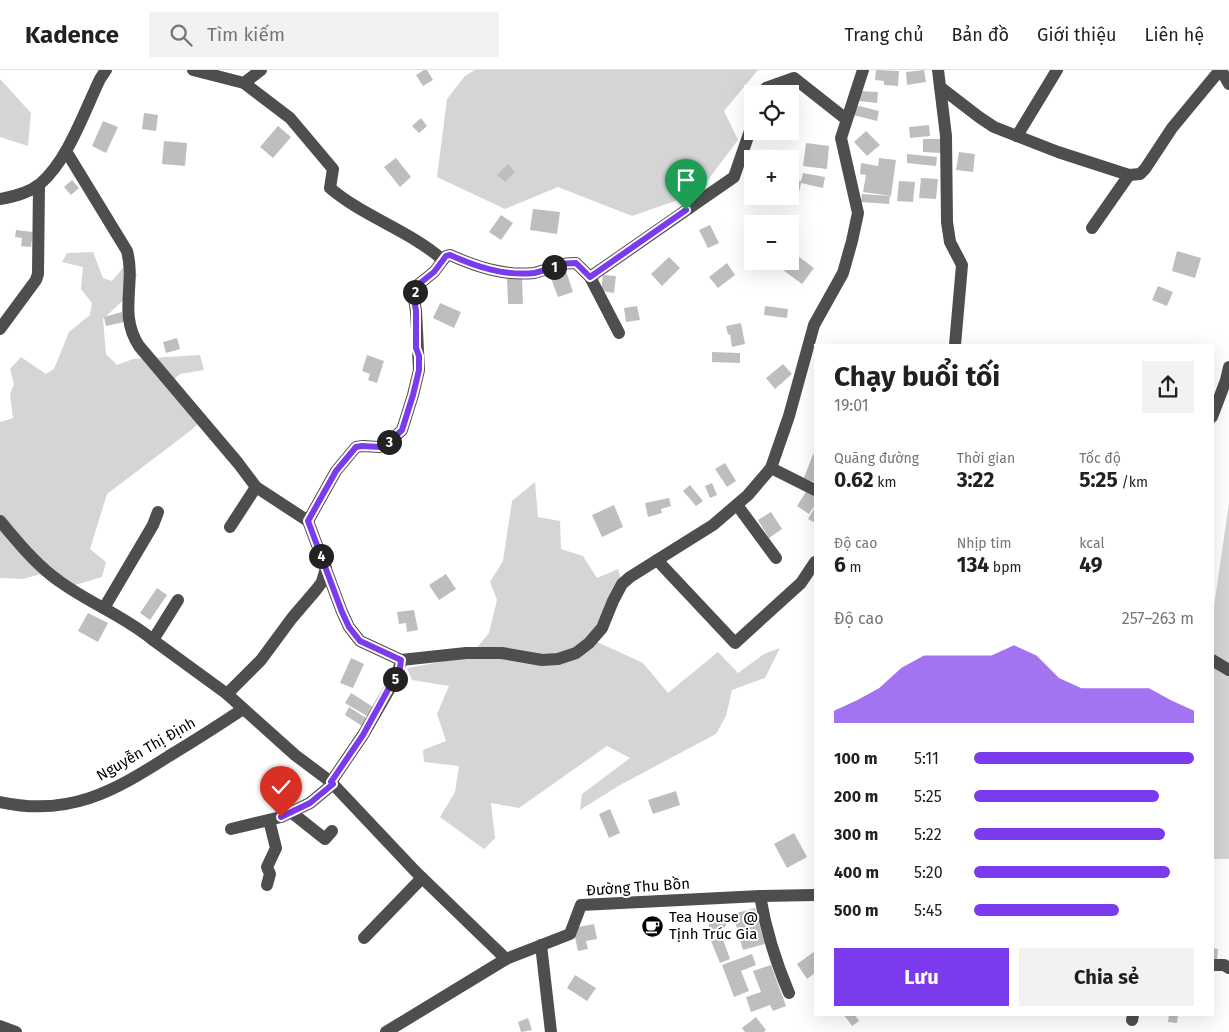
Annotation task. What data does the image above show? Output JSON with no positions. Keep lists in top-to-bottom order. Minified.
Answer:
{"streets":{"street":["Nguyễn Thị Định","Đường Thu Bồn"]},"places":{"cafe":["Tea House @ Tịnh Trúc Gia"]},"page":{"header":"Kadence","search":"Tìm kiếm","nav":["Trang chủ","Bản đồ","Giới thiệu","Liên hệ"],"map_buttons":["+","−"],"pins":["1","2","3","4","5"],"heading":["Chạy buổi tối","19:01"],"stats":[["Quãng đường","0.62 km"],["Thời gian","3:22"],["Tốc độ","5:25 /km"],["Độ cao","6 m"],["Nhịp tim","134 bpm"],["kcal","49"]],"chart":["Độ cao","257–263 m"],"list":[{"name":"100 m","note":"5:11"},{"name":"200 m","note":"5:25"},{"name":"300 m","note":"5:22"},{"name":"400 m","note":"5:20"},{"name":"500 m","note":"5:45"}],"buttons":["Lưu","Chia sẻ"]}}
